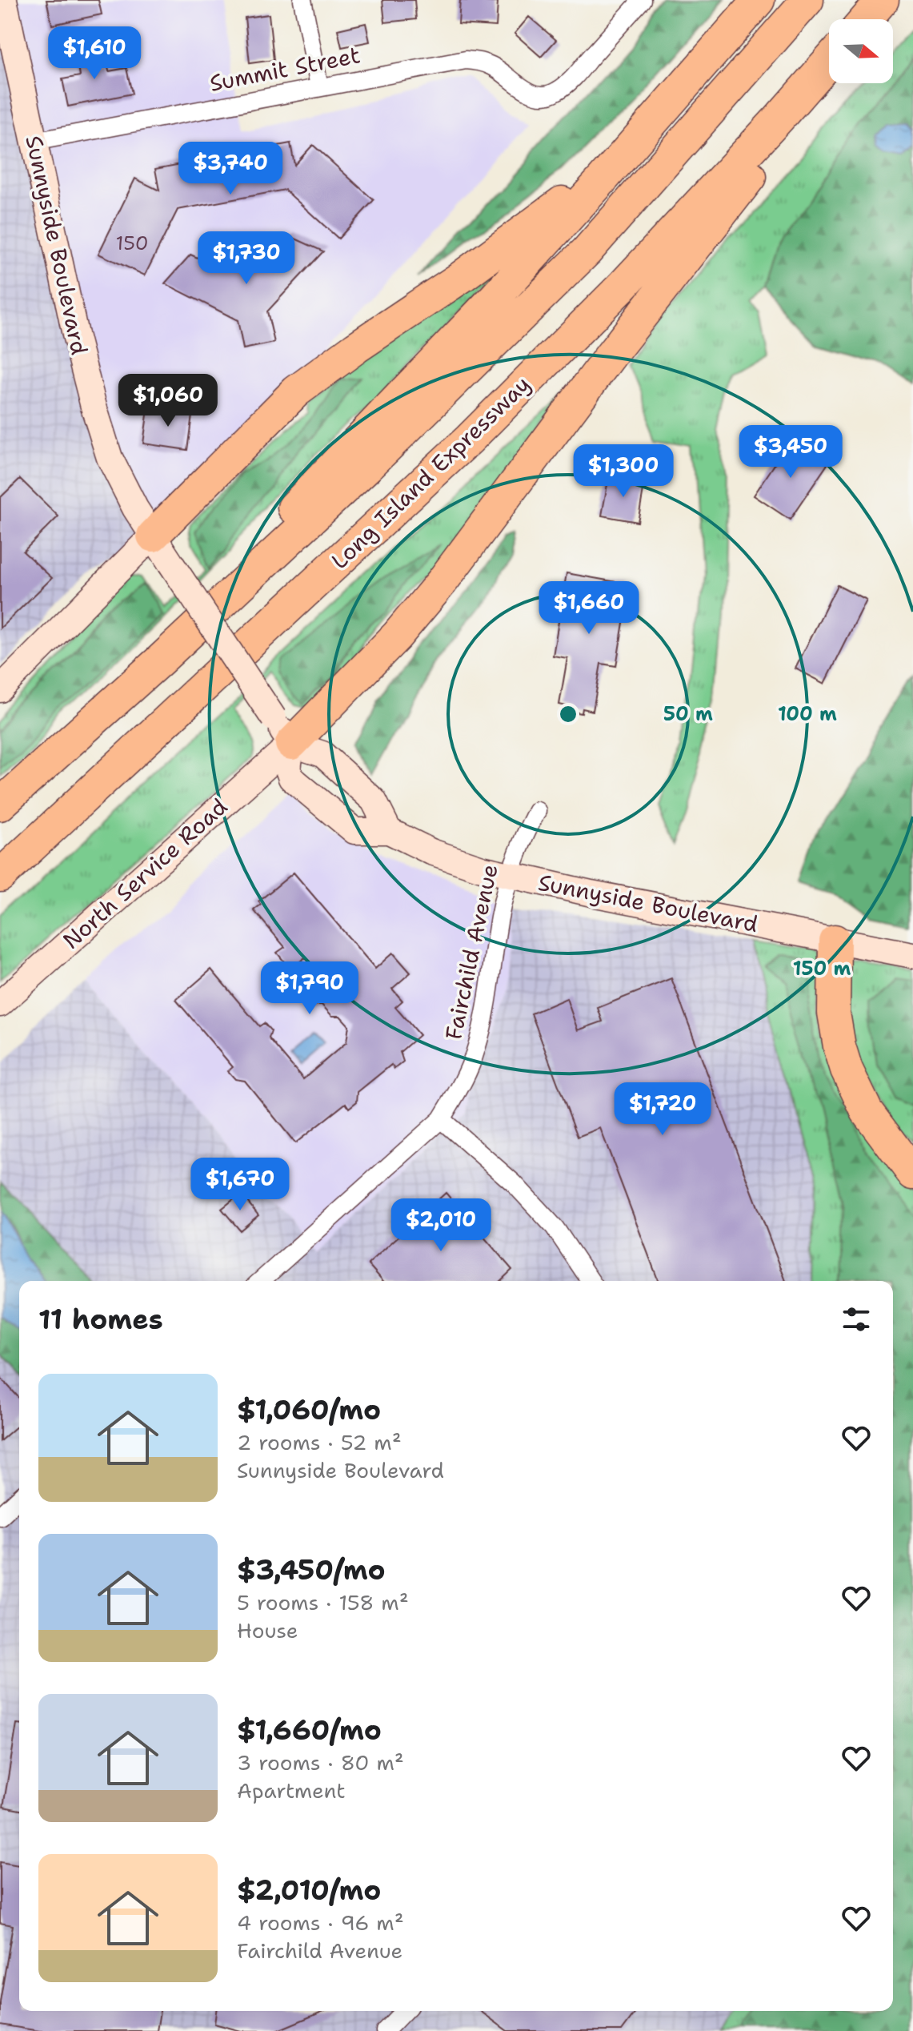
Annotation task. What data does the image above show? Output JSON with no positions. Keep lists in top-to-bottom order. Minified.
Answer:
{"streets":{"highway":["Long Island Expressway"],"main road":["Sunnyside Boulevard","North Service Road"],"street":["Summit Street","Fairchild Avenue"]},"crossings":[["Summit Street","Sunnyside Boulevard"],["Sunnyside Boulevard","North Service Road"],["Sunnyside Boulevard","Fairchild Avenue"]],"house_numbers":["150"],"north":"right","page":{"price":["$1,610","$3,740","$1,730","$1,060","$3,450","$1,300","$1,660","$1,790","$1,720","$1,670","$2,010"],"heading":"11 homes","list":[{"name":"$1,060/mo","note":"2 rooms · 52 m² · Sunnyside Boulevard"},{"name":"$3,450/mo","note":"5 rooms · 158 m² · House"},{"name":"$1,660/mo","note":"3 rooms · 80 m² · Apartment"},{"name":"$2,010/mo","note":"4 rooms · 96 m² · Fairchild Avenue"}]},"rings":["50 m","100 m","150 m"]}
